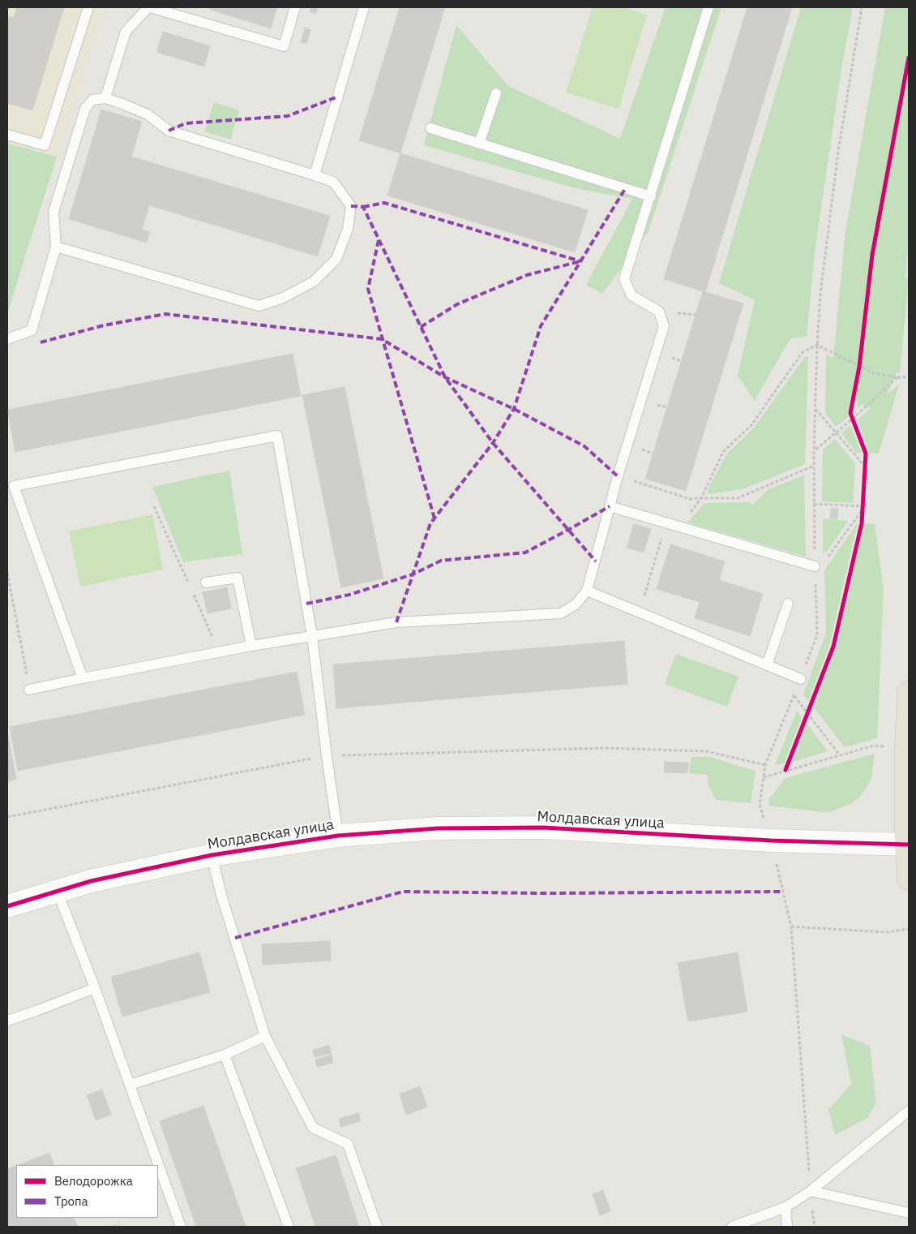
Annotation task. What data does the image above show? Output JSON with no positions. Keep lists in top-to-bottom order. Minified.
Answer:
{"streets":{"street":["Молдавская улица"]},"legend":["Велодорожка","Тропа"]}
